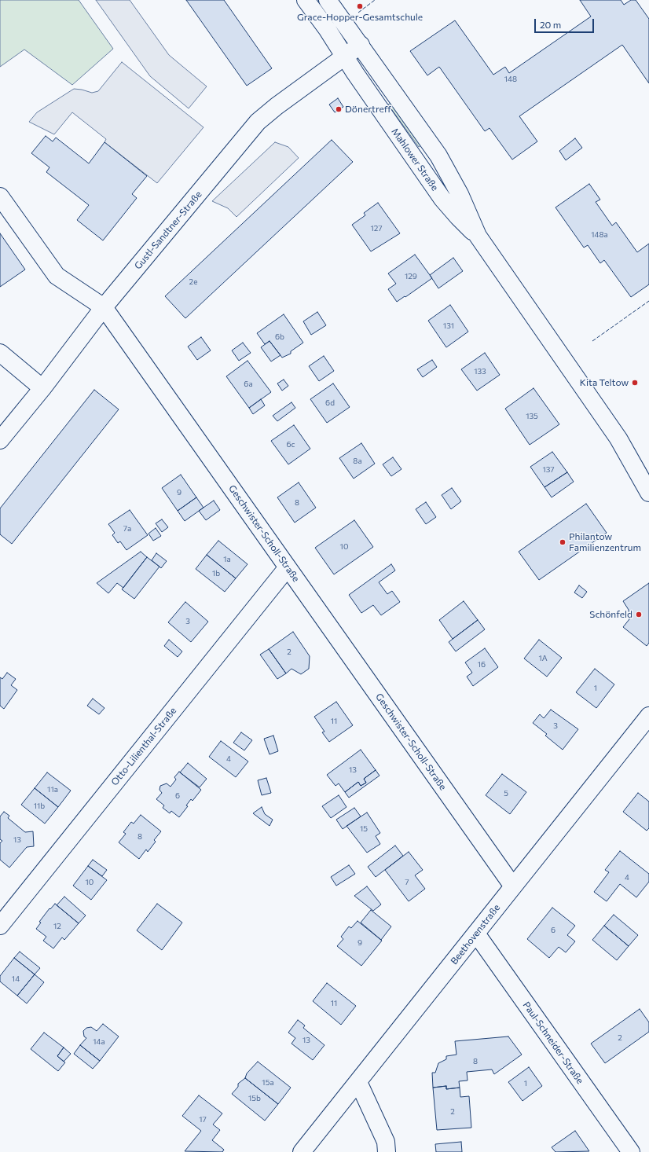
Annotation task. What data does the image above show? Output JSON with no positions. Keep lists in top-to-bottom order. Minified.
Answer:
{"streets":{"street":["Mahlower Straße","Gustl-Sandtner-Straße","Geschwister-Scholl-Straße","Otto-Lilienthal-Straße","Beethovenstraße","Paul-Schneider-Straße"]},"crossings":[["Mahlower Straße","Gustl-Sandtner-Straße"],["Gustl-Sandtner-Straße","Geschwister-Scholl-Straße"],["Geschwister-Scholl-Straße","Otto-Lilienthal-Straße"],["Geschwister-Scholl-Straße","Beethovenstraße"],["Beethovenstraße","Paul-Schneider-Straße"]],"places":["Grace-Hopper-Gesamtschule","Dönertreff","Kita Teltow","Philantow Familienzentrum","Schönfeld"],"house_numbers":["148","127","148a","129","2e","131","6b","133","6a","6d","135","6c","8a","137","9","8","7a","10","1a","1b","3","2","1A","16","1","11","3","4","13","11a","5","6","11b","15","8","13","4","10","7","12","6","9","14","11","2","13","14a","8","15a","1","15b","2","17"],"scale_bar":"20 m"}
